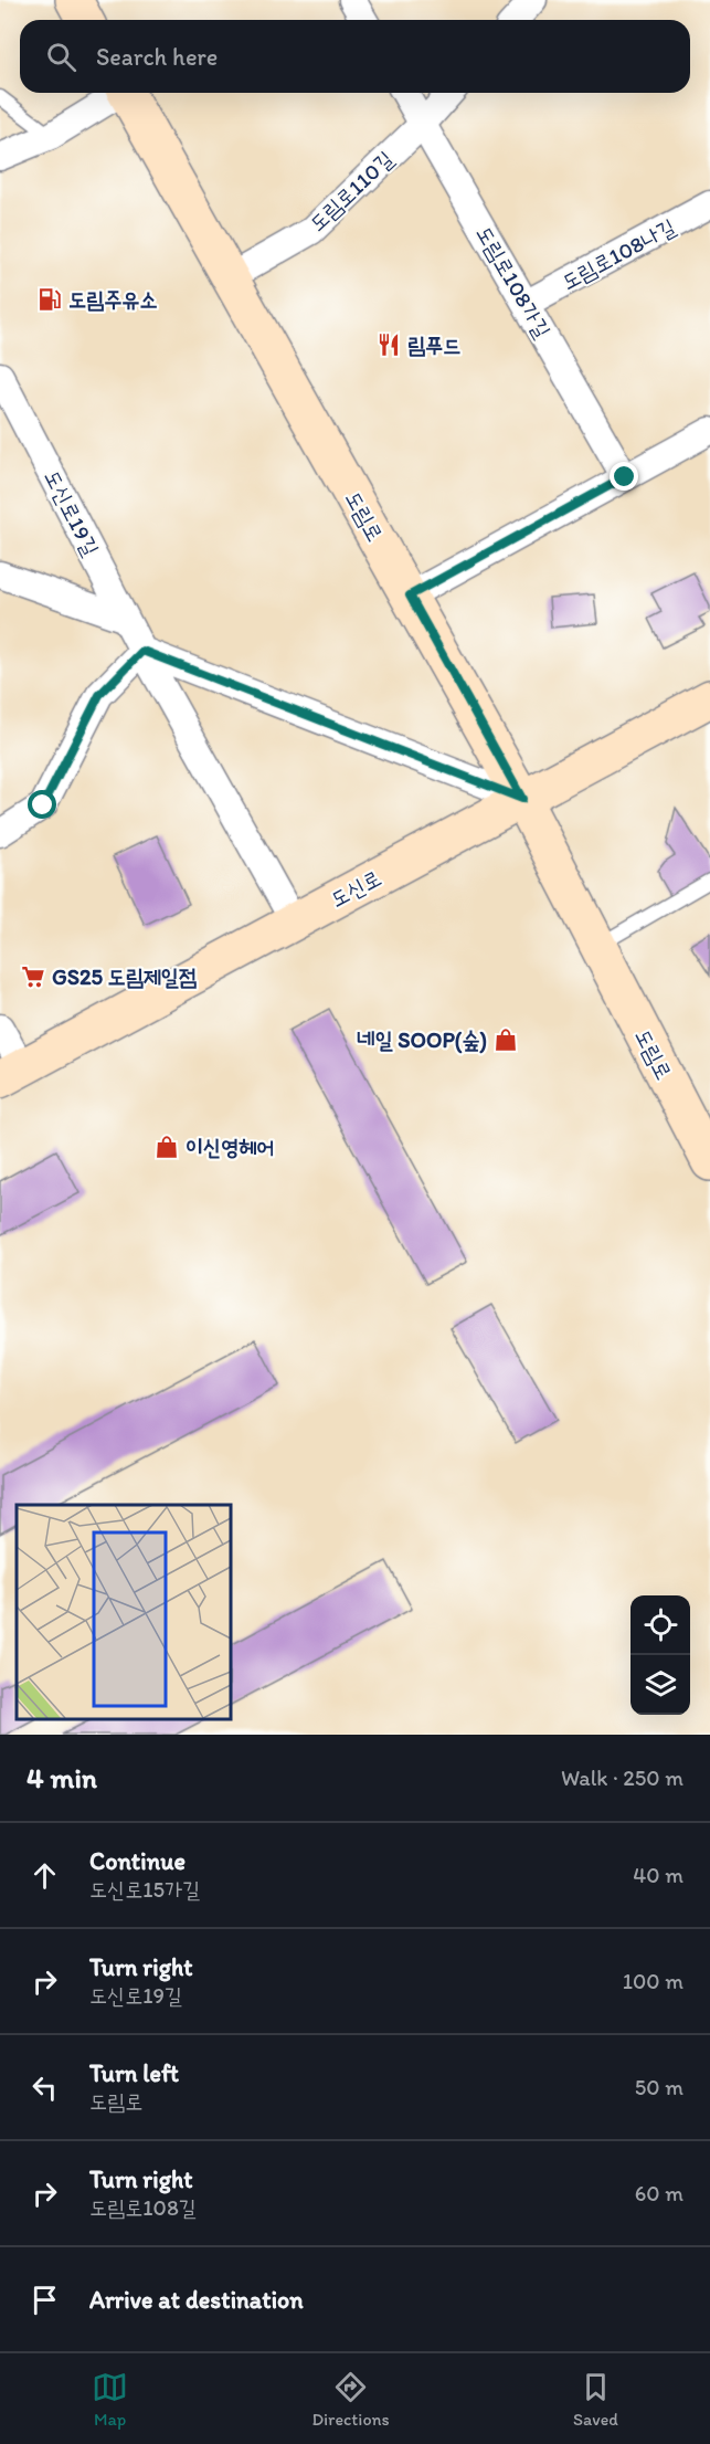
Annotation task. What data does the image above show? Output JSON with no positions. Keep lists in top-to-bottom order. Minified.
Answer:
{"streets":{"main road":["도림로","도신로"],"street":["도림로110길","도림로108나길","도림로108가길","도신로19길"]},"crossings":[["도림로110길","도림로108가길"],["도림로110길","도림로"],["도림로108나길","도림로108가길"],["도신로19길","도신로"],["도림로","도신로"]],"places":{"fuel station":["도림주유소"],"restaurant":["림푸드"],"supermarket":["GS25 도림제일점"],"shop":["네일 SOOP(숲)","이신영헤어"]},"page":{"search":"Search here","heading":["4 min","Walk · 250 m"],"list":[["Continue","도신로15가길","40 m"],["Turn right","도신로19길","100 m"],["Turn left","도림로","50 m"],["Turn right","도림로108길","60 m"],"Arrive at destination"],"nav":["Map","Directions","Saved"]}}
